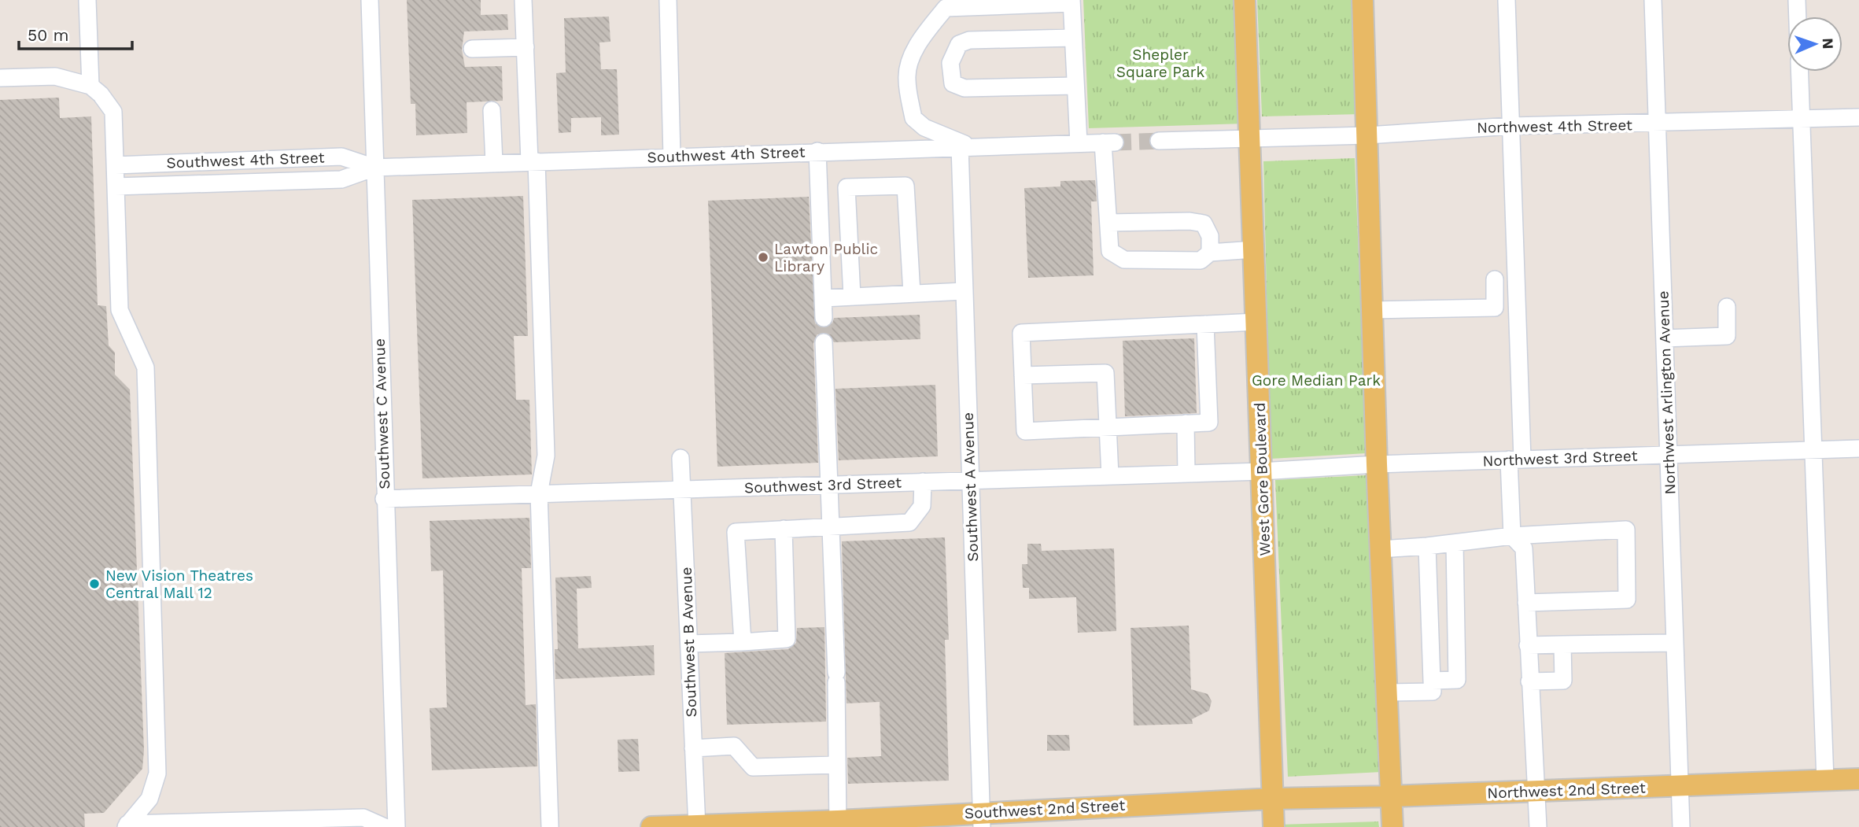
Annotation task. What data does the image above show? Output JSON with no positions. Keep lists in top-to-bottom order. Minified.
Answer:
{"streets":{"main road":["West Gore Boulevard","Northwest 2nd Street","Southwest 2nd Street"],"street":["Northwest 4th Street","Southwest 4th Street","Northwest Arlington Avenue","Southwest C Avenue","Northwest 3rd Street","Southwest 3rd Street","Southwest A Avenue","Southwest B Avenue"]},"crossings":[["Northwest 4th Street","Northwest Arlington Avenue"],["Northwest 4th Street","West Gore Boulevard"],["Southwest 4th Street","Southwest C Avenue"],["Southwest 4th Street","Southwest A Avenue"],["Northwest Arlington Avenue","Northwest 3rd Street"],["Northwest Arlington Avenue","Northwest 2nd Street"],["Southwest C Avenue","Southwest 3rd Street"],["Northwest 3rd Street","West Gore Boulevard"],["Northwest 3rd Street","Southwest 3rd Street"],["West Gore Boulevard","Southwest 3rd Street"],["West Gore Boulevard","Northwest 2nd Street"],["West Gore Boulevard","Southwest 2nd Street"],["Southwest 3rd Street","Southwest A Avenue"],["Southwest 3rd Street","Southwest B Avenue"],["Southwest A Avenue","Southwest 2nd Street"],["Southwest B Avenue","Southwest 2nd Street"],["Northwest 2nd Street","Southwest 2nd Street"]],"parks":["Shepler Square Park","Gore Median Park"],"places":["Lawton Public Library","New Vision Theatres Central Mall 12"],"scale_bar":"50 m","north":"right"}
